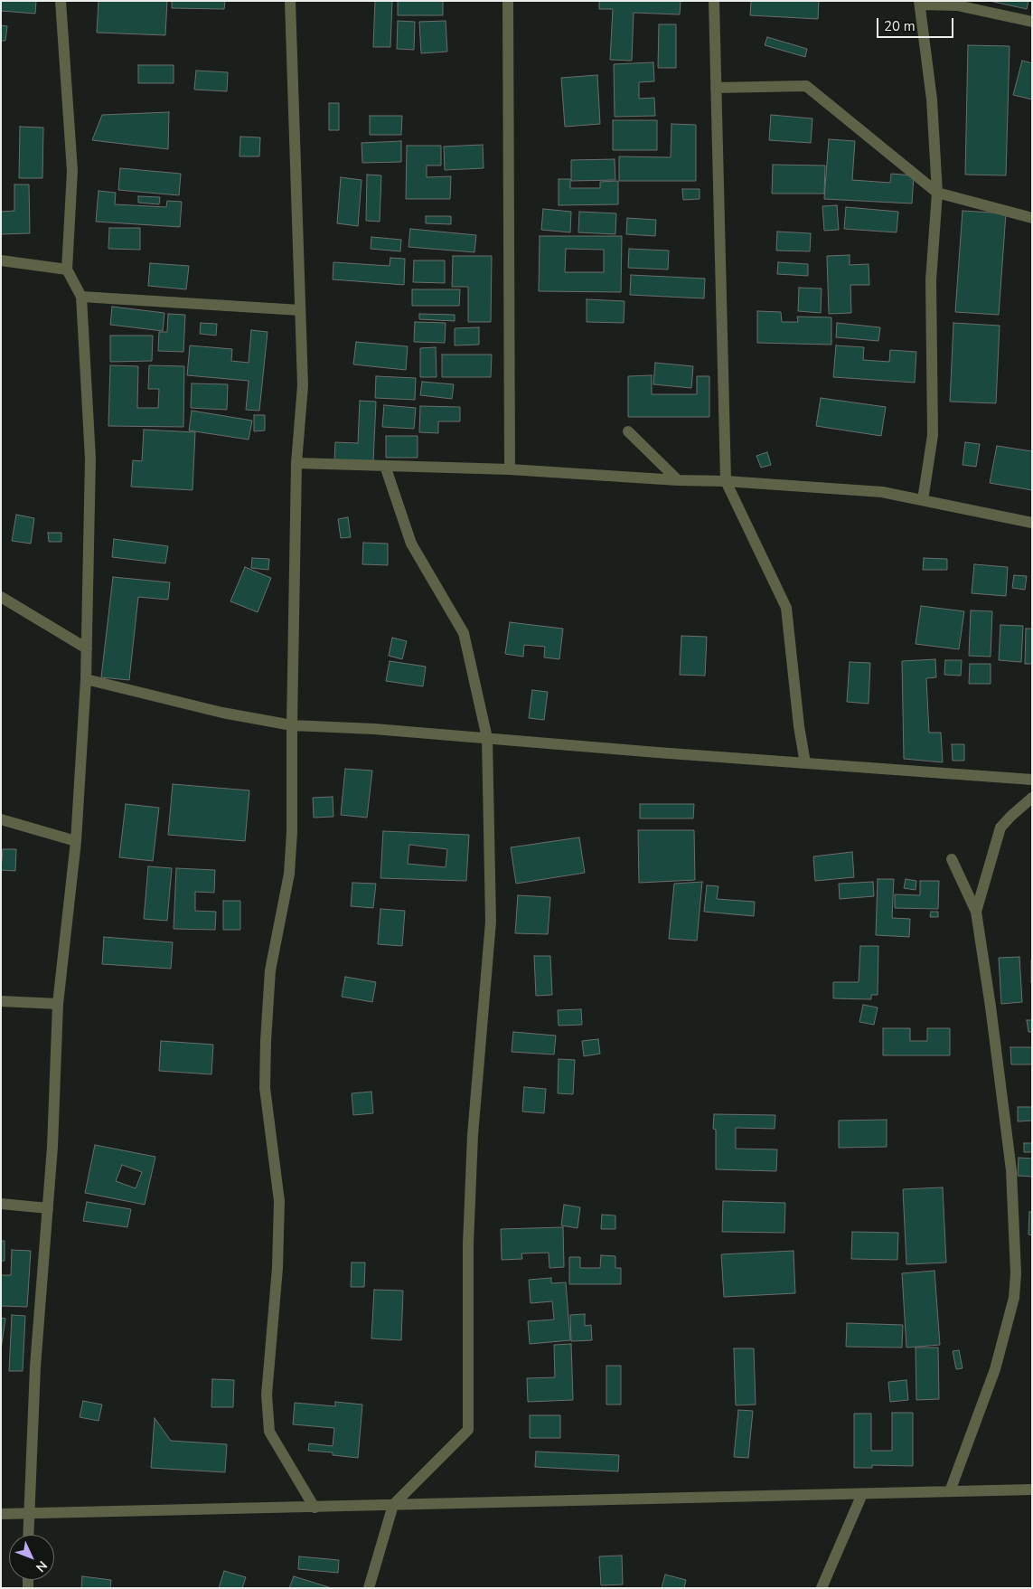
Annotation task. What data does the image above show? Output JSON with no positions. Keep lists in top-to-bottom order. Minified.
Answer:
{"scale_bar":"20 m","north":"bottom right"}
